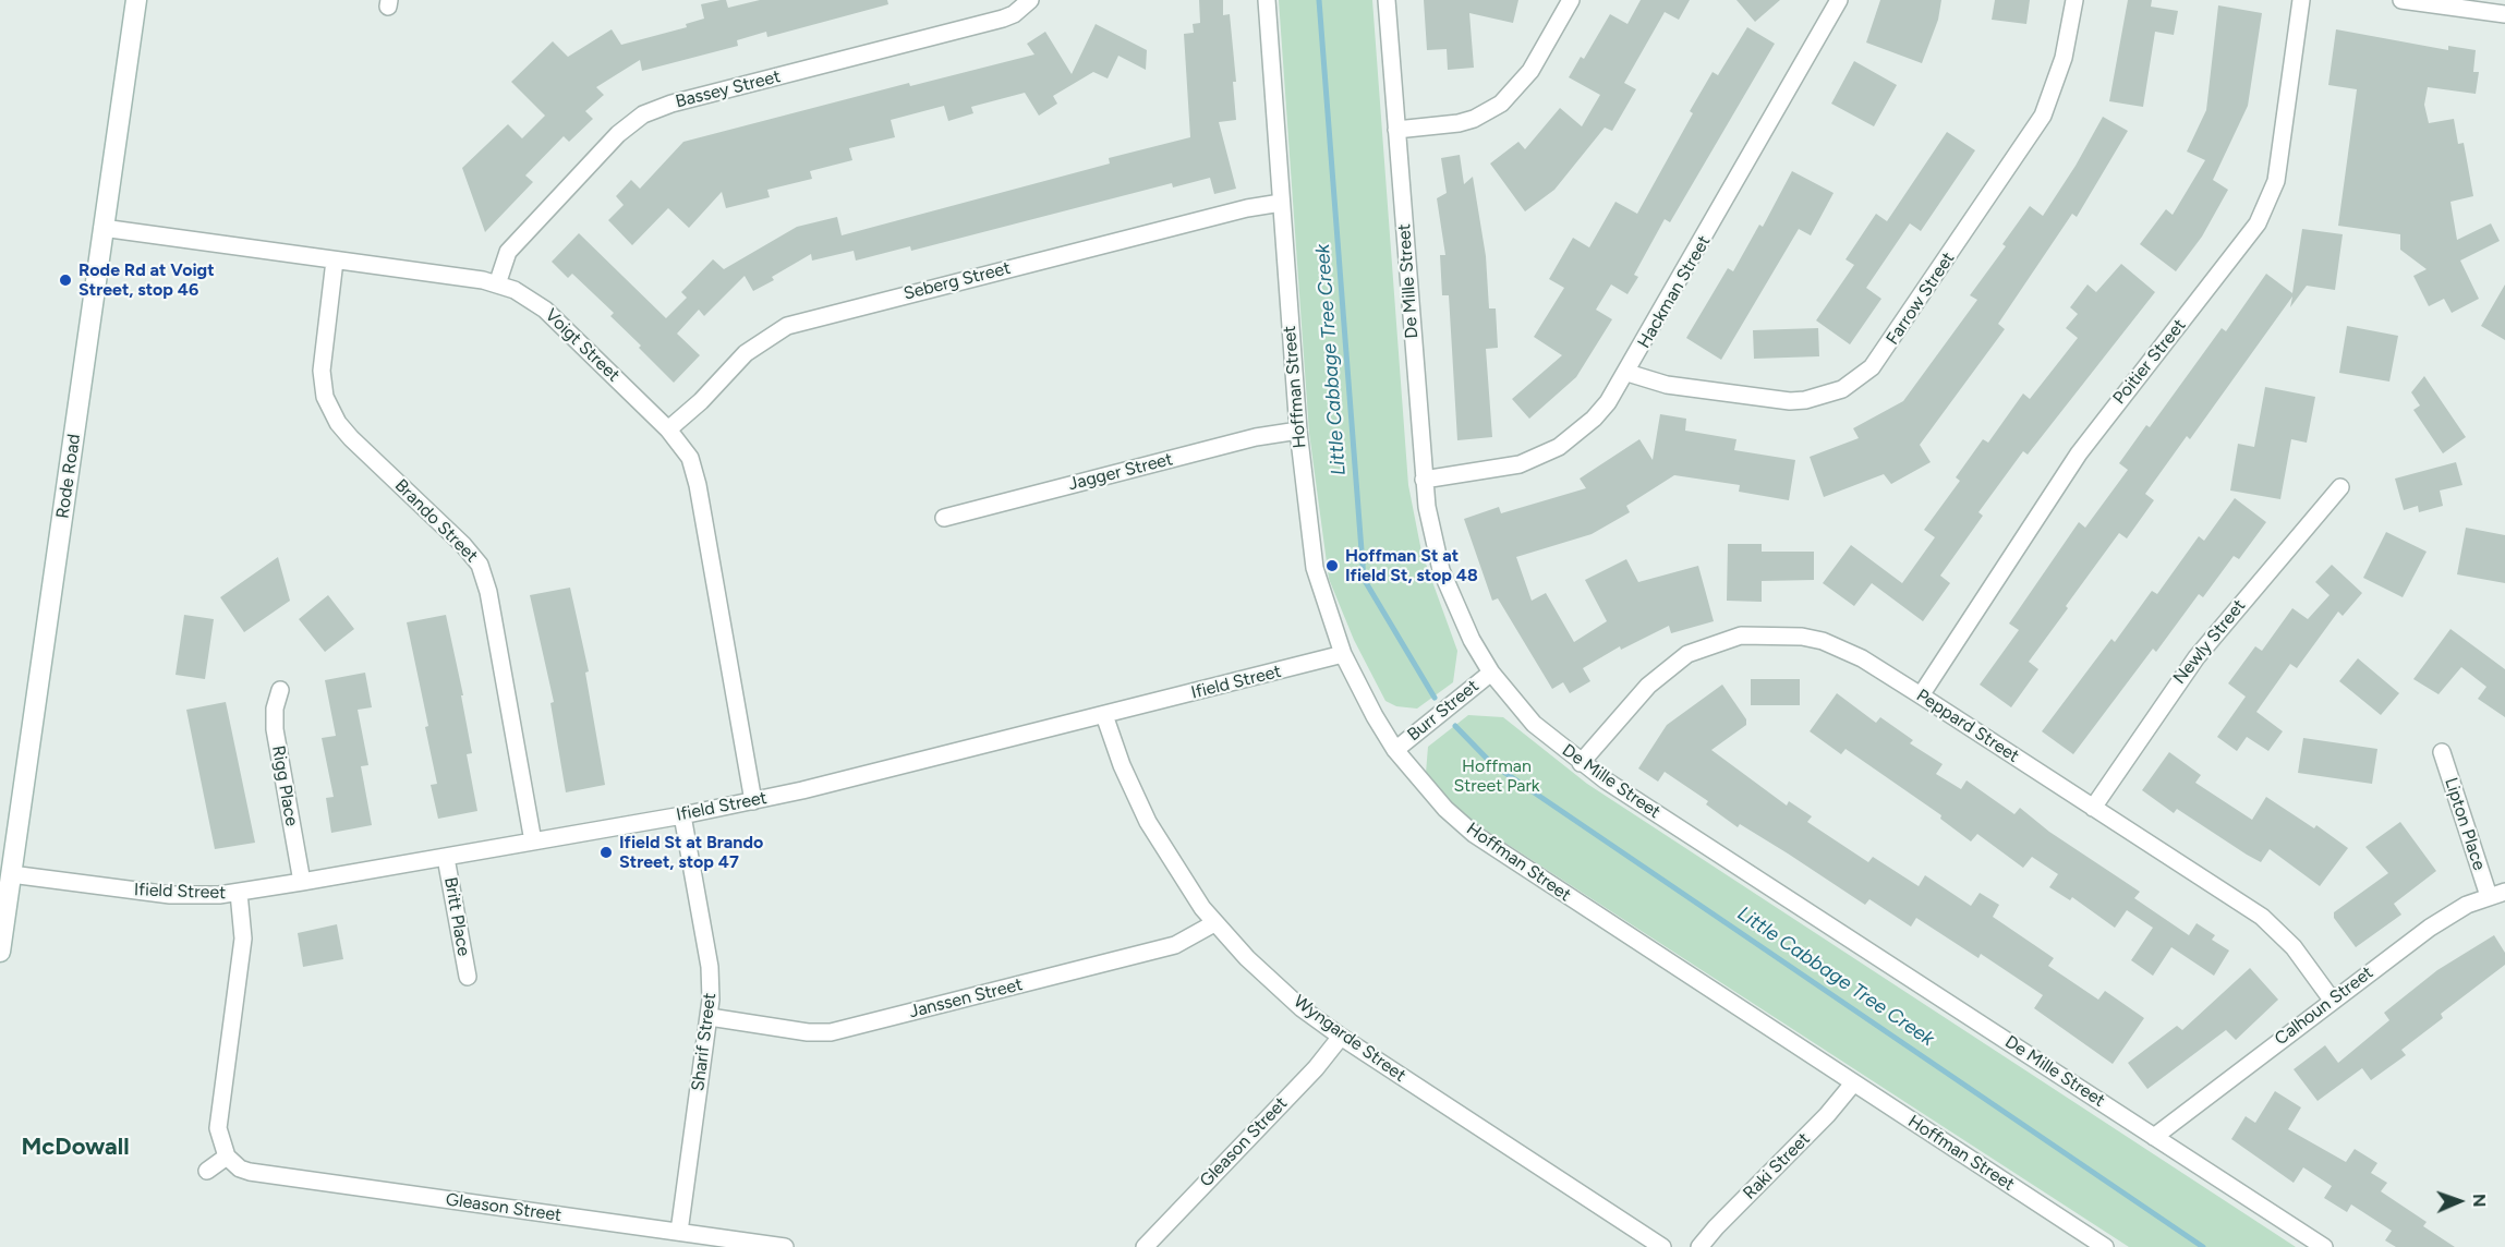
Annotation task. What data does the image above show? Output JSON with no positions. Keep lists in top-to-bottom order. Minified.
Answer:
{"streets":{"main road":["Rode Road"],"street":["Bassey Street","Seberg Street","De Mille Street","Hackman Street","Farrow Street","Voigt Street","Poitier Street","Hoffman Street","Jagger Street","Brando Street","Newly Street","Ifield Street","Burr Street","Peppard Street","Rigg Place","Lipton Place","Britt Place","Janssen Street","Calhoun Street","Wyngarde Street","Sharif Street","Gleason Street","Raki Street"]},"crossings":[["Bassey Street","Voigt Street"],["Seberg Street","Voigt Street"],["Seberg Street","Hoffman Street"],["De Mille Street","Hackman Street"],["De Mille Street","Burr Street"],["De Mille Street","Peppard Street"],["De Mille Street","Calhoun Street"],["Hackman Street","Farrow Street"],["Voigt Street","Rode Road"],["Voigt Street","Brando Street"],["Voigt Street","Ifield Street"],["Poitier Street","Peppard Street"],["Hoffman Street","Jagger Street"],["Hoffman Street","Ifield Street"],["Hoffman Street","Burr Street"],["Hoffman Street","Raki Street"],["Rode Road","Ifield Street"],["Brando Street","Ifield Street"],["Newly Street","Peppard Street"],["Ifield Street","Rigg Place"],["Ifield Street","Britt Place"],["Ifield Street","Wyngarde Street"],["Ifield Street","Sharif Street"],["Peppard Street","Calhoun Street"],["Lipton Place","Calhoun Street"],["Janssen Street","Wyngarde Street"],["Janssen Street","Sharif Street"],["Wyngarde Street","Gleason Street"],["Sharif Street","Gleason Street"]],"districts":["McDowall"],"water":["Little Cabbage Tree Creek"],"parks":["Hoffman Street Park"],"places":["Rode Rd at Voigt Street, stop 46","Hoffman St at Ifield St, stop 48","Ifield St at Brando Street, stop 47"],"north":"right"}
